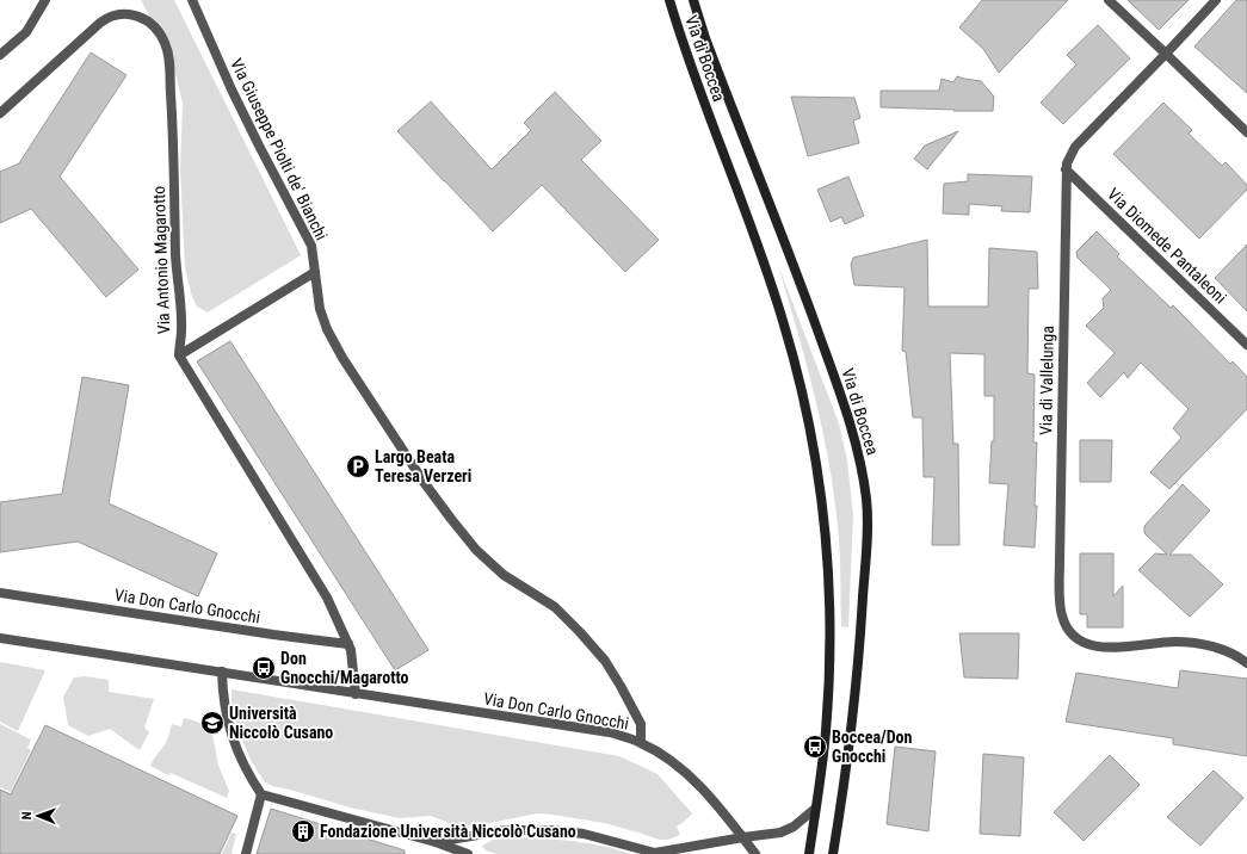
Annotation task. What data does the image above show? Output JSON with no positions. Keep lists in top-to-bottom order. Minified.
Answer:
{"streets":{"main road":["Via di Boccea"],"street":["Via Giuseppe Piolti de' Bianchi","Via Diomede Pantaleoni","Via Antonio Magarotto","Via di Vallelunga","Via Don Carlo Gnocchi"]},"crossings":[["Via Giuseppe Piolti de' Bianchi","Via Don Carlo Gnocchi"],["Via Diomede Pantaleoni","Via di Vallelunga"],["Via Antonio Magarotto","Via Don Carlo Gnocchi"]],"places":{"parking":["Largo Beata Teresa Verzeri"],"bus stop":["Don Gnocchi/Magarotto","Boccea/Don Gnocchi"],"school or university":["Università Niccolò Cusano"],"building":["Fondazione Università Niccolò Cusano"]},"north":"left"}
